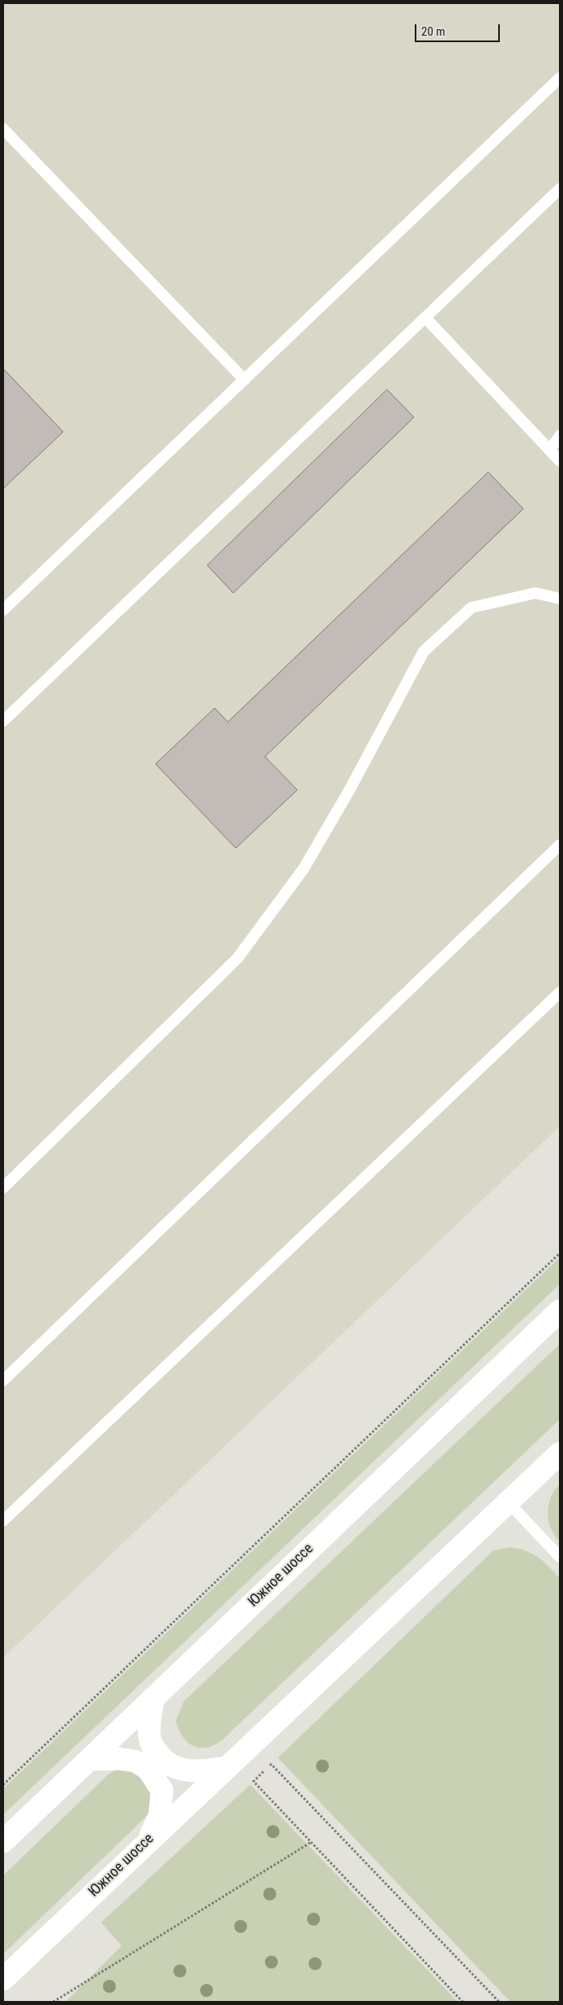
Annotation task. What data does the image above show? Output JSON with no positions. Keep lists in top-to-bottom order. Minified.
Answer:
{"streets":{"main road":["Южное шоссе"]},"scale_bar":"20 m"}
